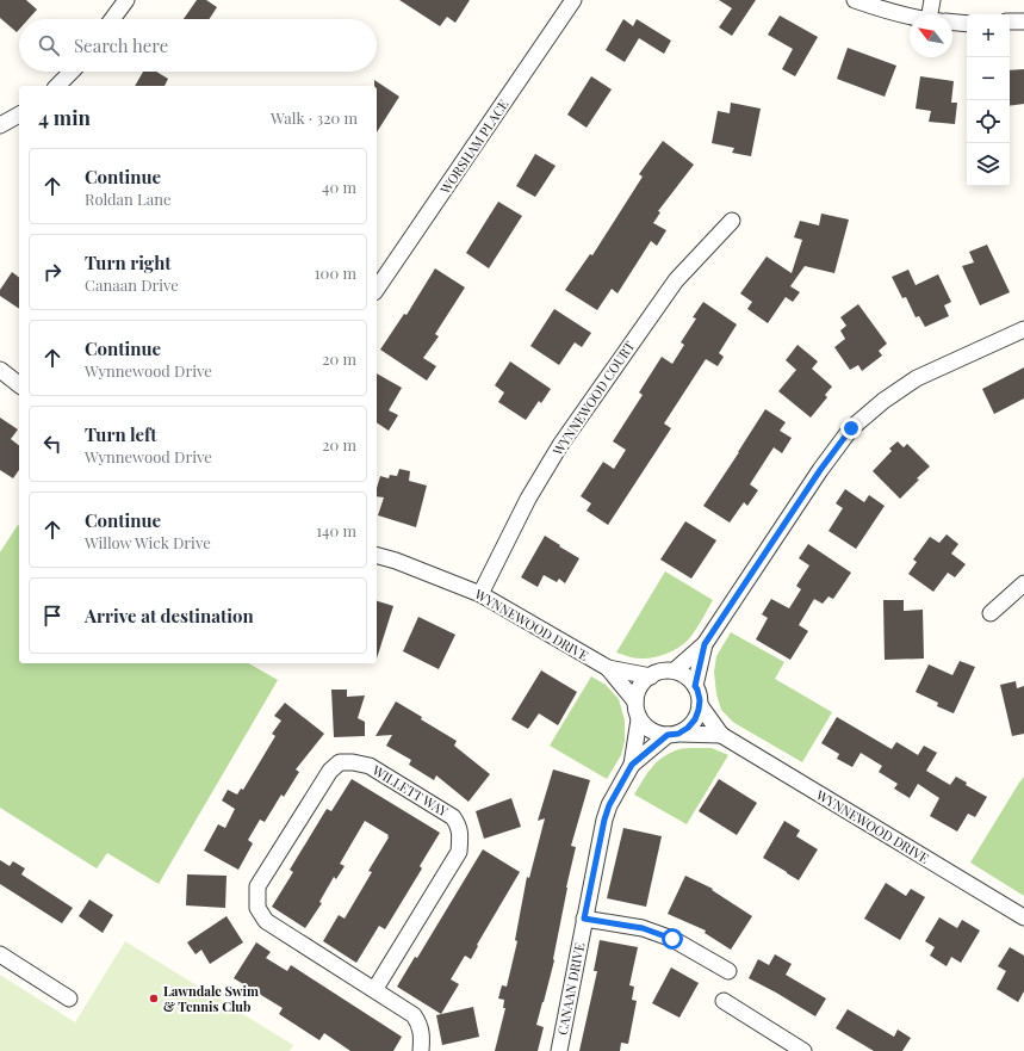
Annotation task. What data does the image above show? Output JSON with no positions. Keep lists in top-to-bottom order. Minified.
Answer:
{"streets":{"street":["WORSHAM PLACE","WYNNEWOOD COURT","WYNNEWOOD DRIVE","WILLETT WAY","CANAAN DRIVE"]},"crossings":[["WYNNEWOOD COURT","WYNNEWOOD DRIVE"],["WYNNEWOOD DRIVE","CANAAN DRIVE"]],"places":["Lawndale Swim & Tennis Club"],"north":"top left","page":{"map_buttons":["+","−"],"search":"Search here","heading":["4 min","Walk · 320 m"],"list":[["Continue","Roldan Lane","40 m"],["Turn right","Canaan Drive","100 m"],["Continue","Wynnewood Drive","20 m"],["Turn left","Wynnewood Drive","20 m"],["Continue","Willow Wick Drive","140 m"],"Arrive at destination"]}}
